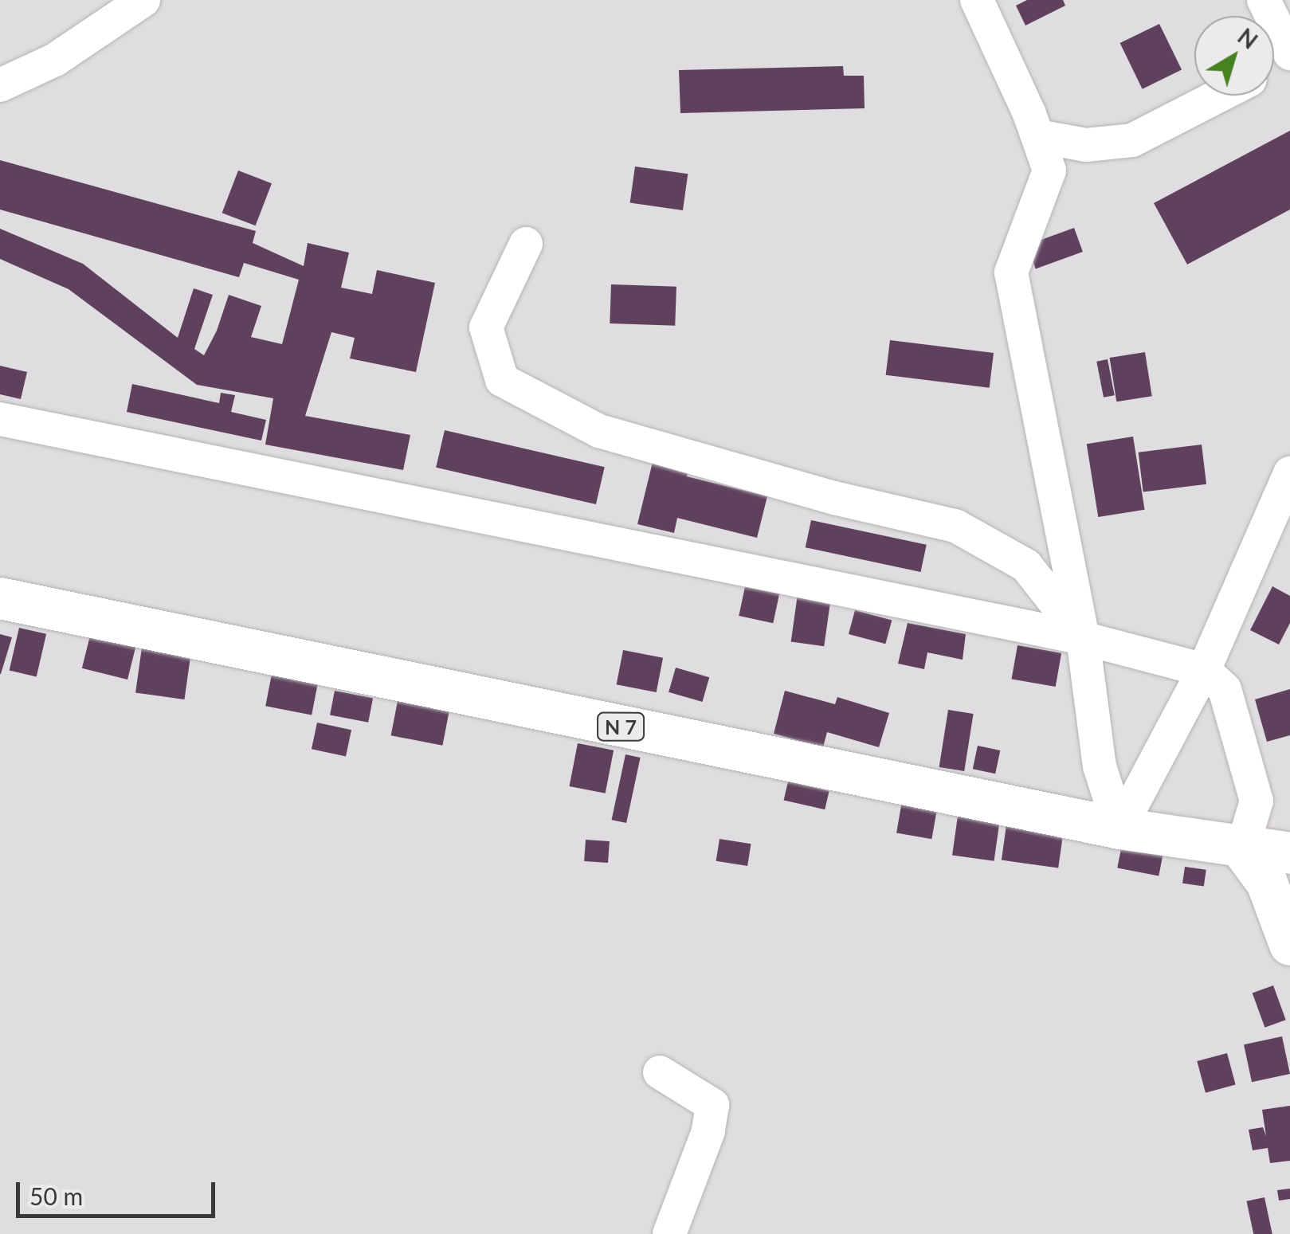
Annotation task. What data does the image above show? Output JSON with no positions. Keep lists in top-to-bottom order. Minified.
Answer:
{"streets":{"main road":["N 7"]},"scale_bar":"50 m","north":"top right"}
